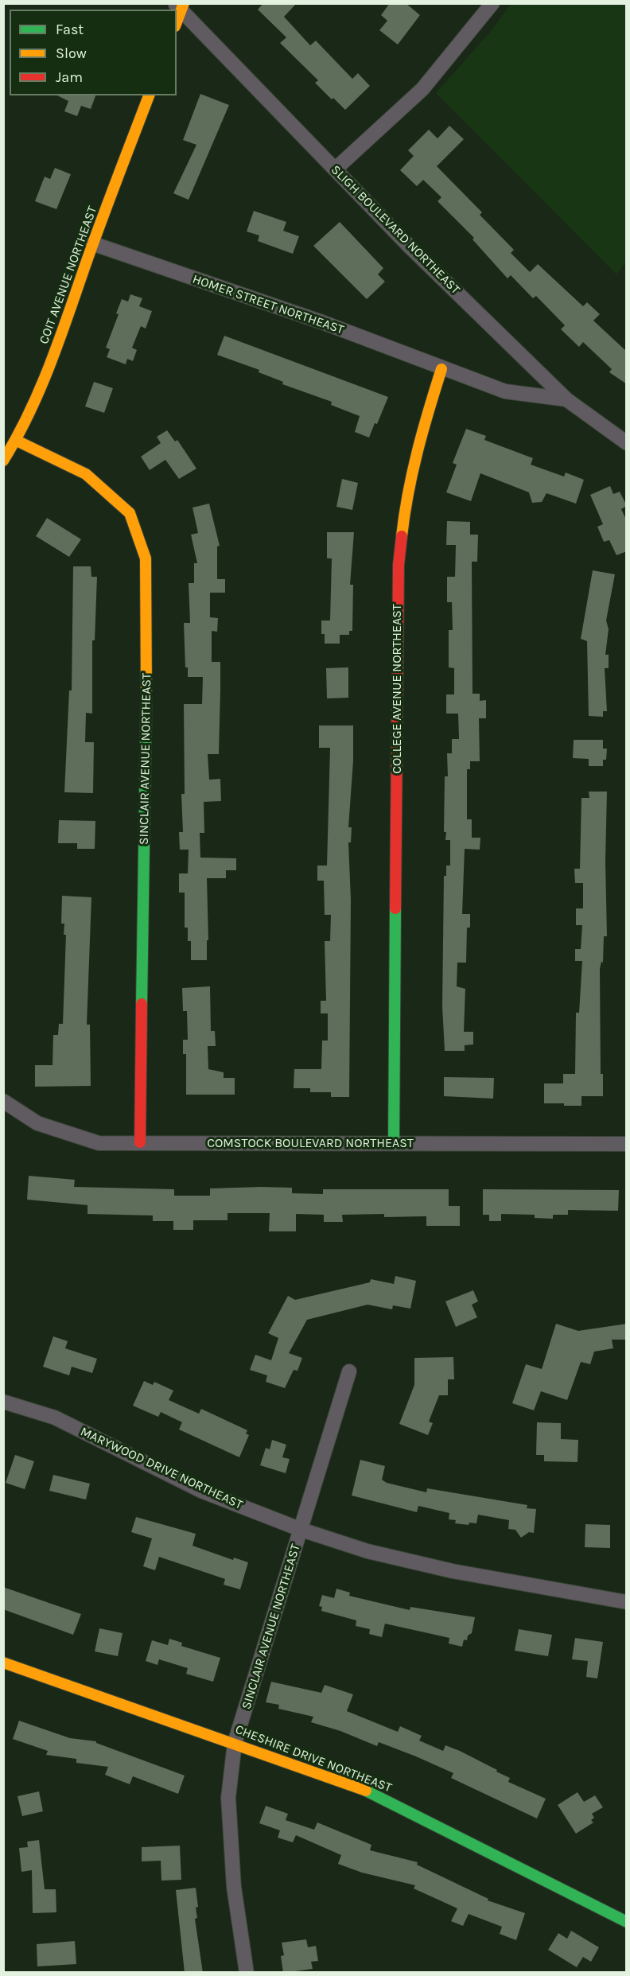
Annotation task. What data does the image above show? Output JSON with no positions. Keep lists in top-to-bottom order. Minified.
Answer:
{"streets":{"street":["SLIGH BOULEVARD NORTHEAST","COIT AVENUE NORTHEAST","HOMER STREET NORTHEAST","COLLEGE AVENUE NORTHEAST","SINCLAIR AVENUE NORTHEAST","COMSTOCK BOULEVARD NORTHEAST","MARYWOOD DRIVE NORTHEAST","CHESHIRE DRIVE NORTHEAST"]},"crossings":[["COIT AVENUE NORTHEAST","HOMER STREET NORTHEAST"],["COIT AVENUE NORTHEAST","SINCLAIR AVENUE NORTHEAST"],["HOMER STREET NORTHEAST","COLLEGE AVENUE NORTHEAST"],["COLLEGE AVENUE NORTHEAST","COMSTOCK BOULEVARD NORTHEAST"],["SINCLAIR AVENUE NORTHEAST","COMSTOCK BOULEVARD NORTHEAST"],["SINCLAIR AVENUE NORTHEAST","MARYWOOD DRIVE NORTHEAST"],["SINCLAIR AVENUE NORTHEAST","CHESHIRE DRIVE NORTHEAST"]],"legend":["Fast","Slow","Jam"]}
